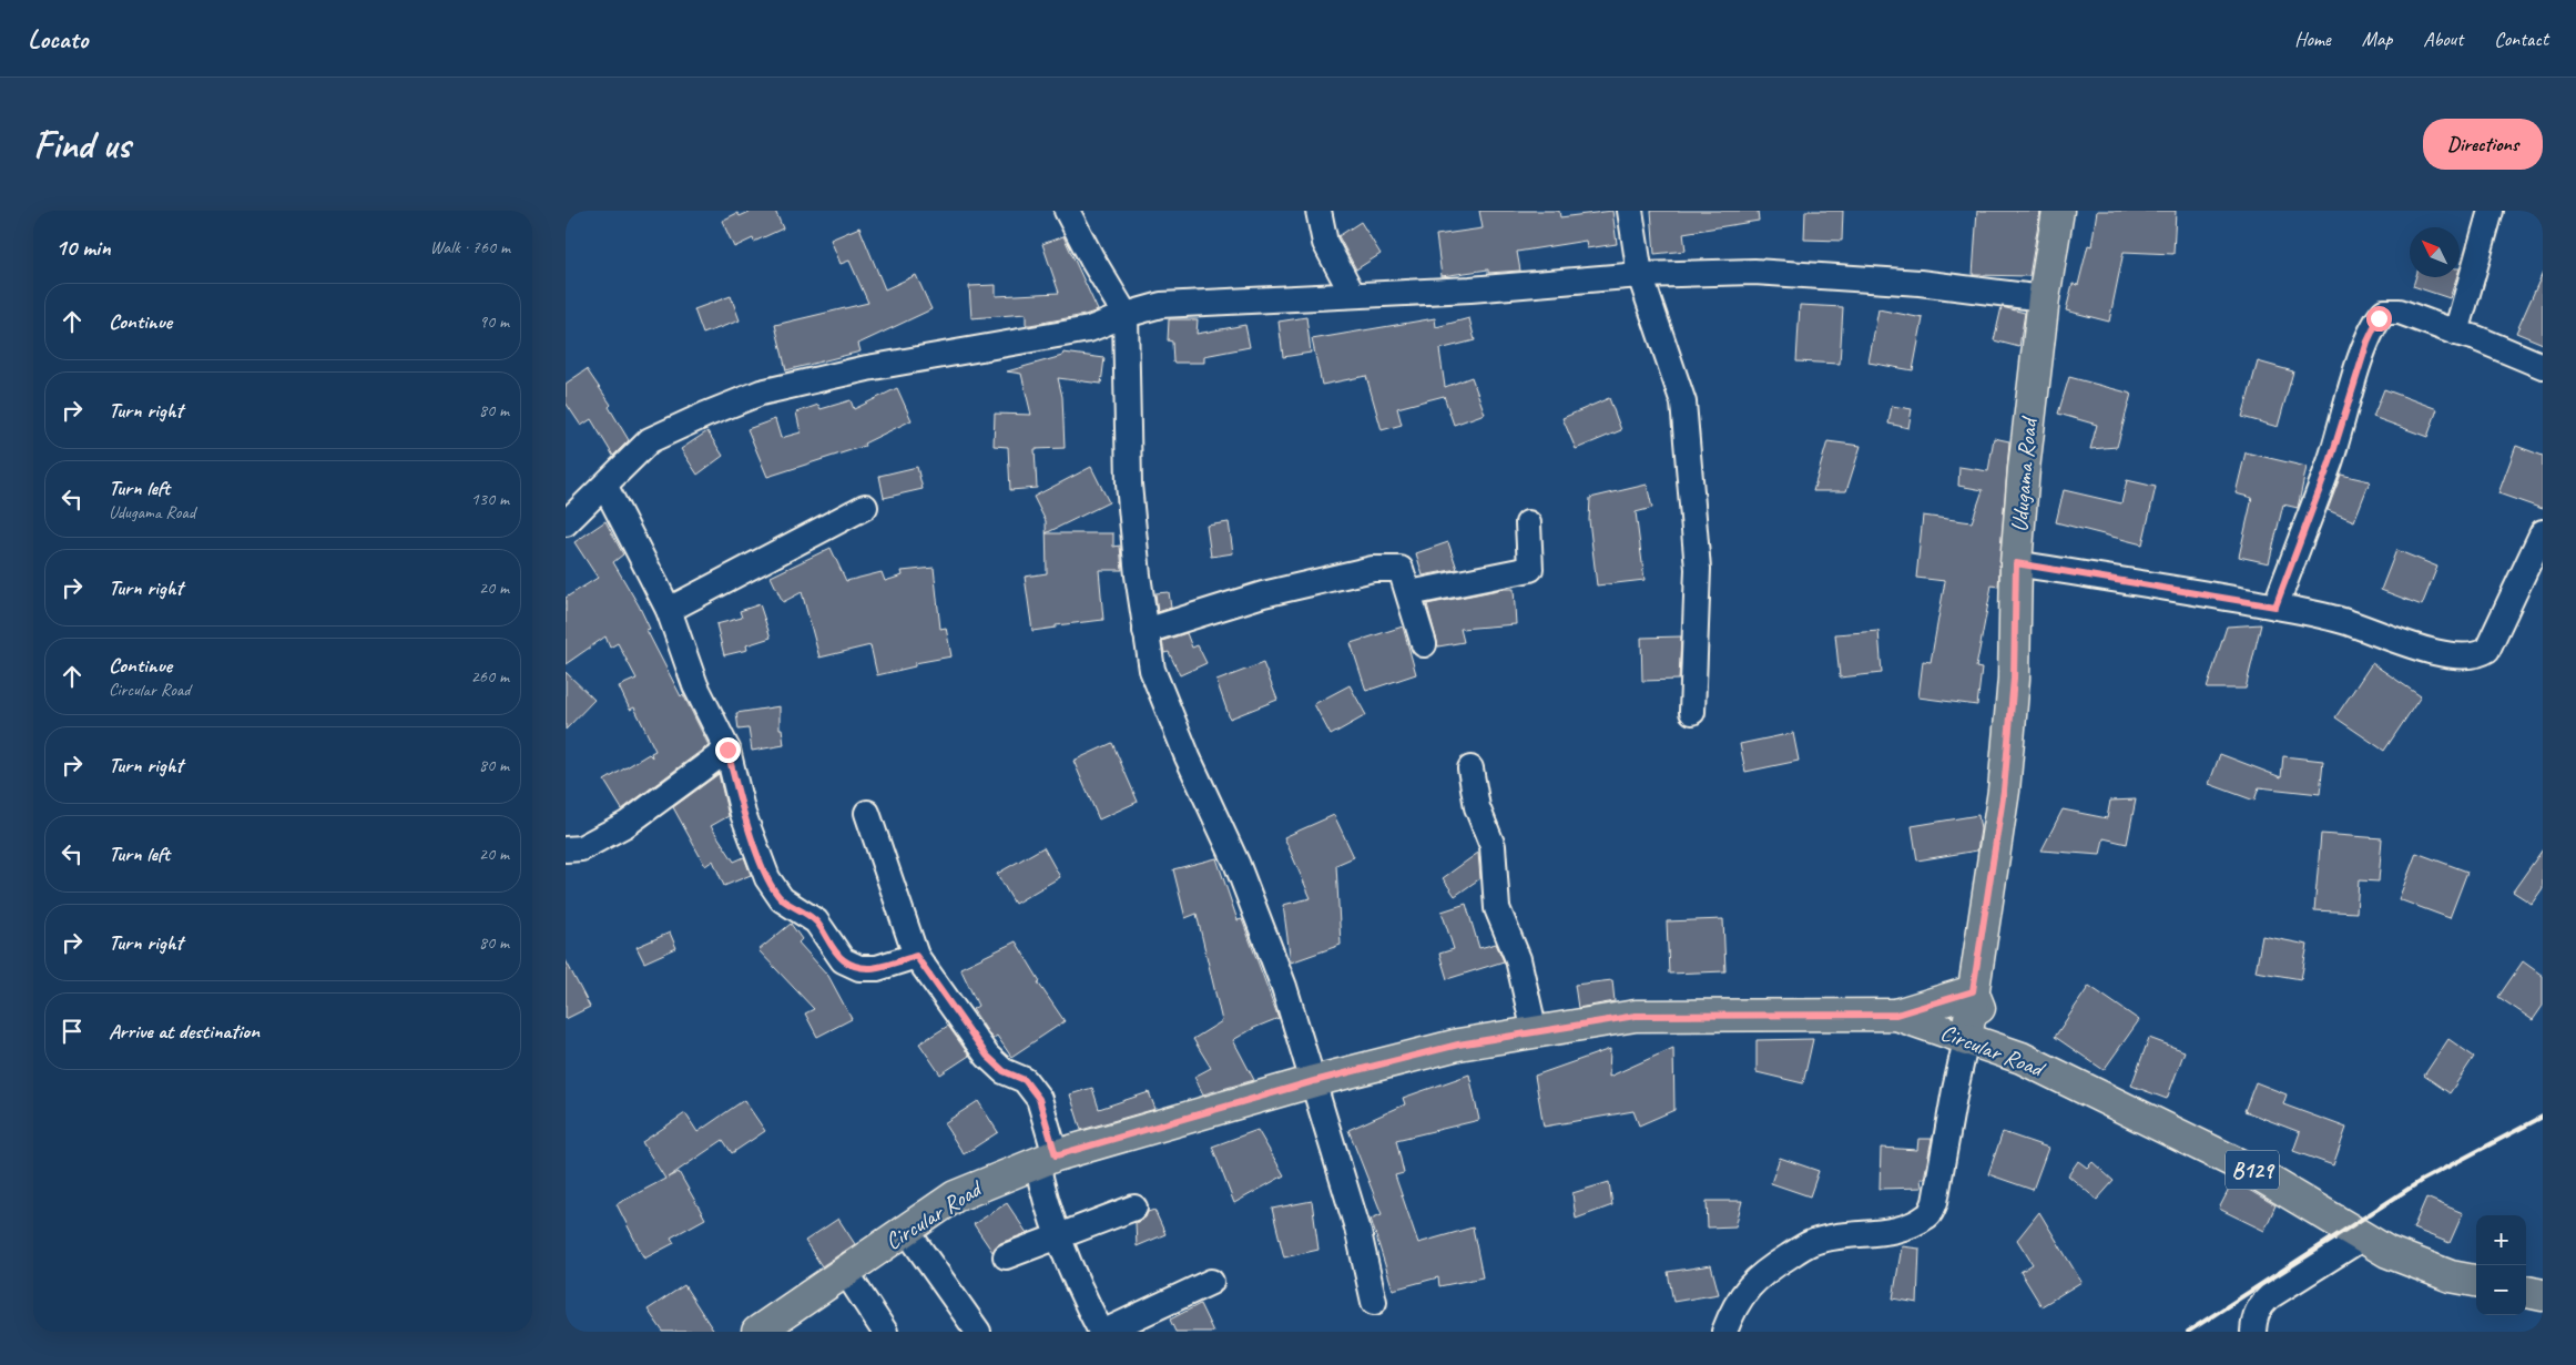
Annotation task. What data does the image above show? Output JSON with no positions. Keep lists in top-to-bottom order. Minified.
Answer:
{"streets":{"main road":["Udugama Road","Circular Road","B129"]},"crossings":[["Udugama Road","Circular Road"]],"north":"top left","page":{"header":"Locato","nav":["Home","Map","About","Contact"],"buttons":"Directions","title":"Find us","heading":["10 min","Walk · 760 m"],"list":[["Continue","90 m"],["Turn right","80 m"],["Turn left","Udugama Road","130 m"],["Turn right","20 m"],["Continue","Circular Road","260 m"],["Turn right","80 m"],["Turn left","20 m"],["Turn right","80 m"],"Arrive at destination"],"map_buttons":["+","−"]}}
